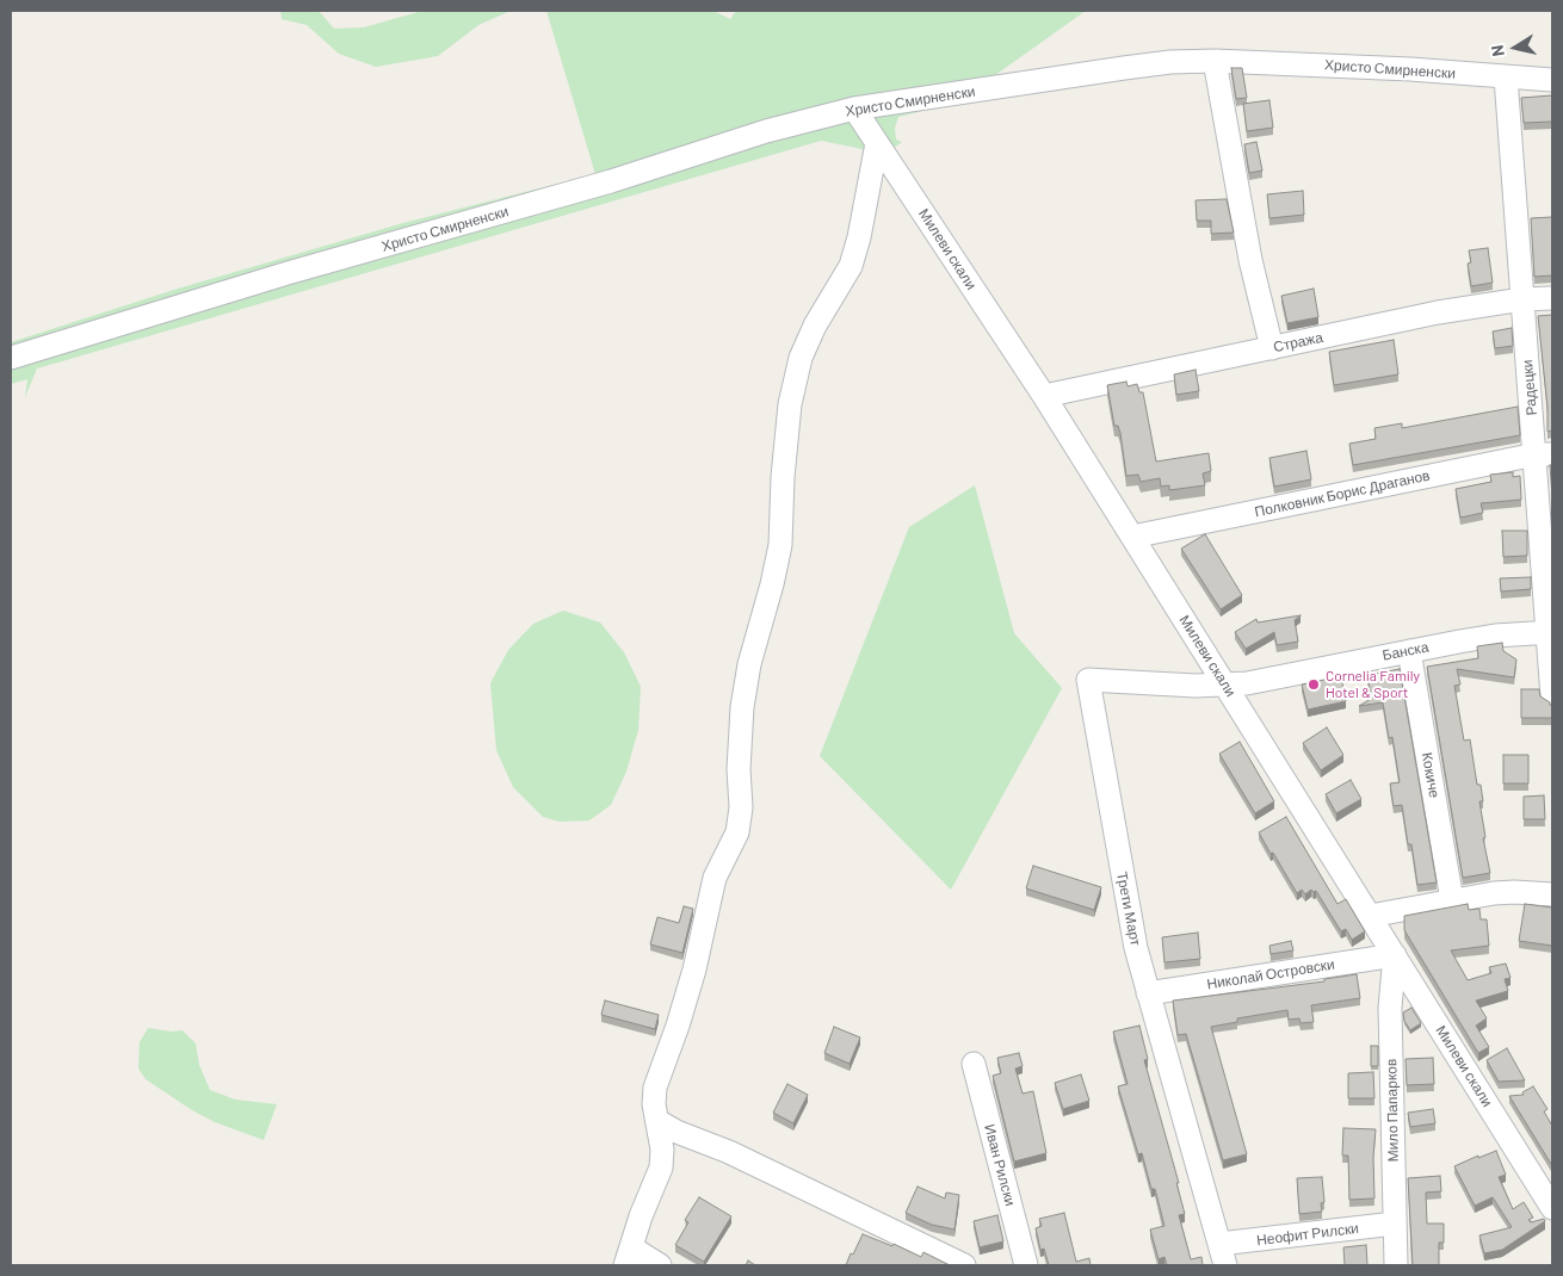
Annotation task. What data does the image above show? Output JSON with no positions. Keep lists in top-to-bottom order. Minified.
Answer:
{"streets":{"street":["Христо Смирненски","Милеви скали","Стража","Радецки","Полковник Борис Драганов","Банска","Кокиче","Трети Март","Николай Островски","Мило Папарков","Иван Рилски","Неофит Рилски"]},"crossings":[["Христо Смирненски","Милеви скали"],["Христо Смирненски","Радецки"],["Милеви скали","Стража"],["Милеви скали","Полковник Борис Драганов"],["Милеви скали","Банска"],["Милеви скали","Трети Март"],["Милеви скали","Николай Островски"],["Милеви скали","Мило Папарков"],["Стража","Радецки"],["Радецки","Полковник Борис Драганов"],["Радецки","Банска"],["Банска","Кокиче"],["Банска","Трети Март"],["Трети Март","Николай Островски"],["Трети Март","Неофит Рилски"],["Николай Островски","Мило Папарков"],["Мило Папарков","Неофит Рилски"]],"places":["Cornelia Family Hotel & Sport"],"north":"left"}
